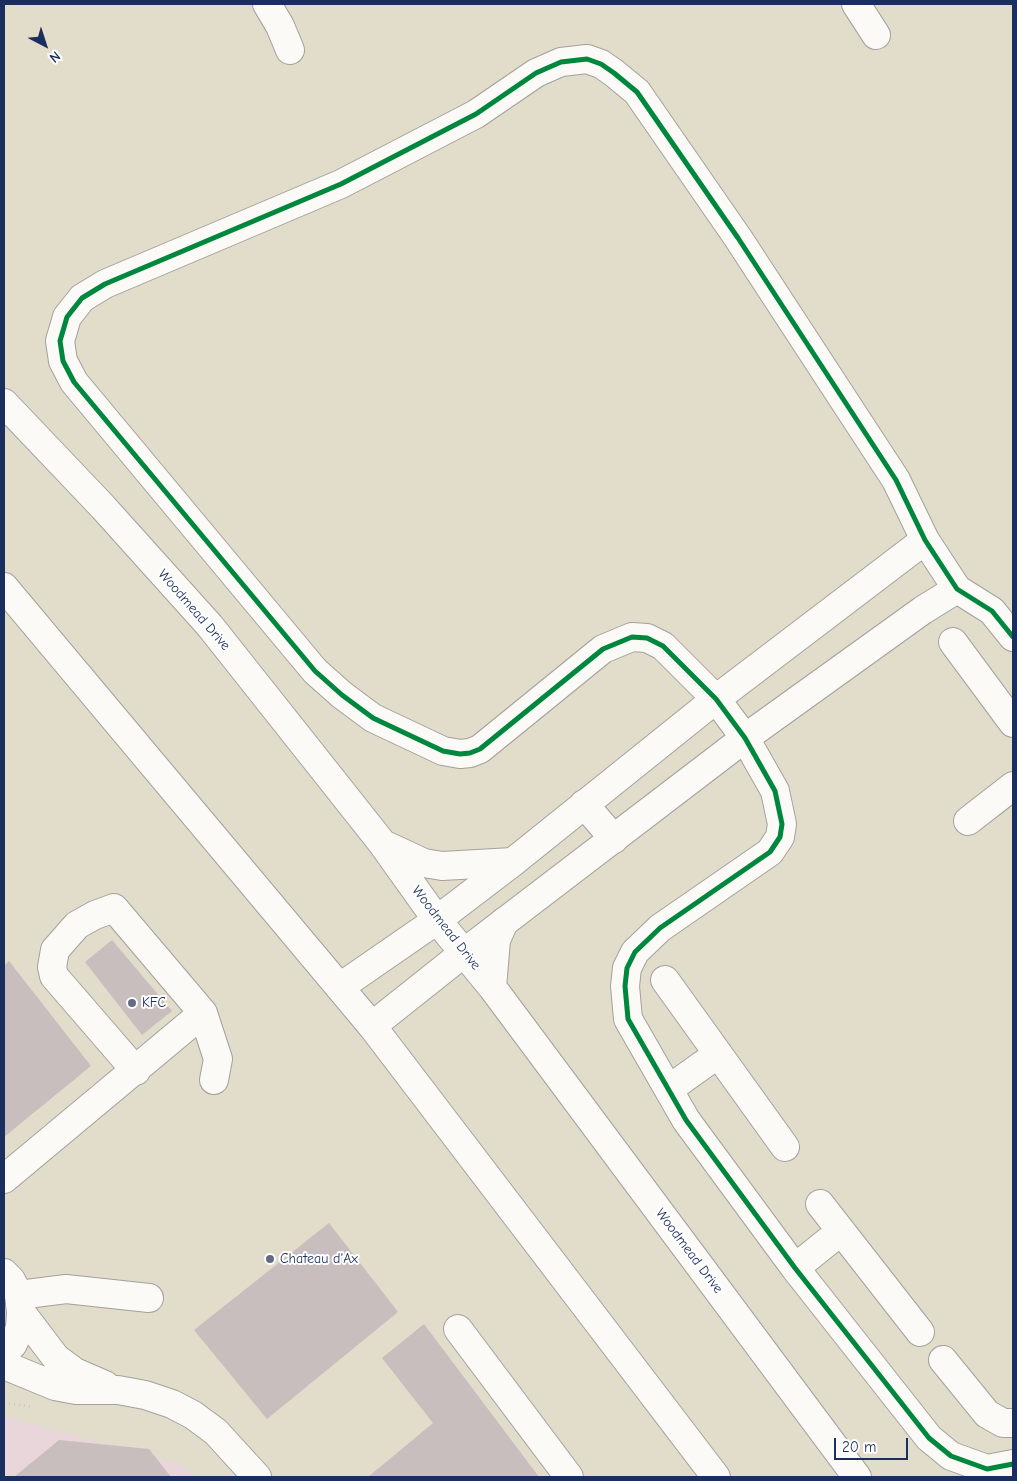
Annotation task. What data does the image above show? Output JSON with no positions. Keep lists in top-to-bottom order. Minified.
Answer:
{"streets":{"street":["Woodmead Drive"]},"places":["KFC","Chateau d'Ax"],"scale_bar":"20 m","north":"bottom right"}
